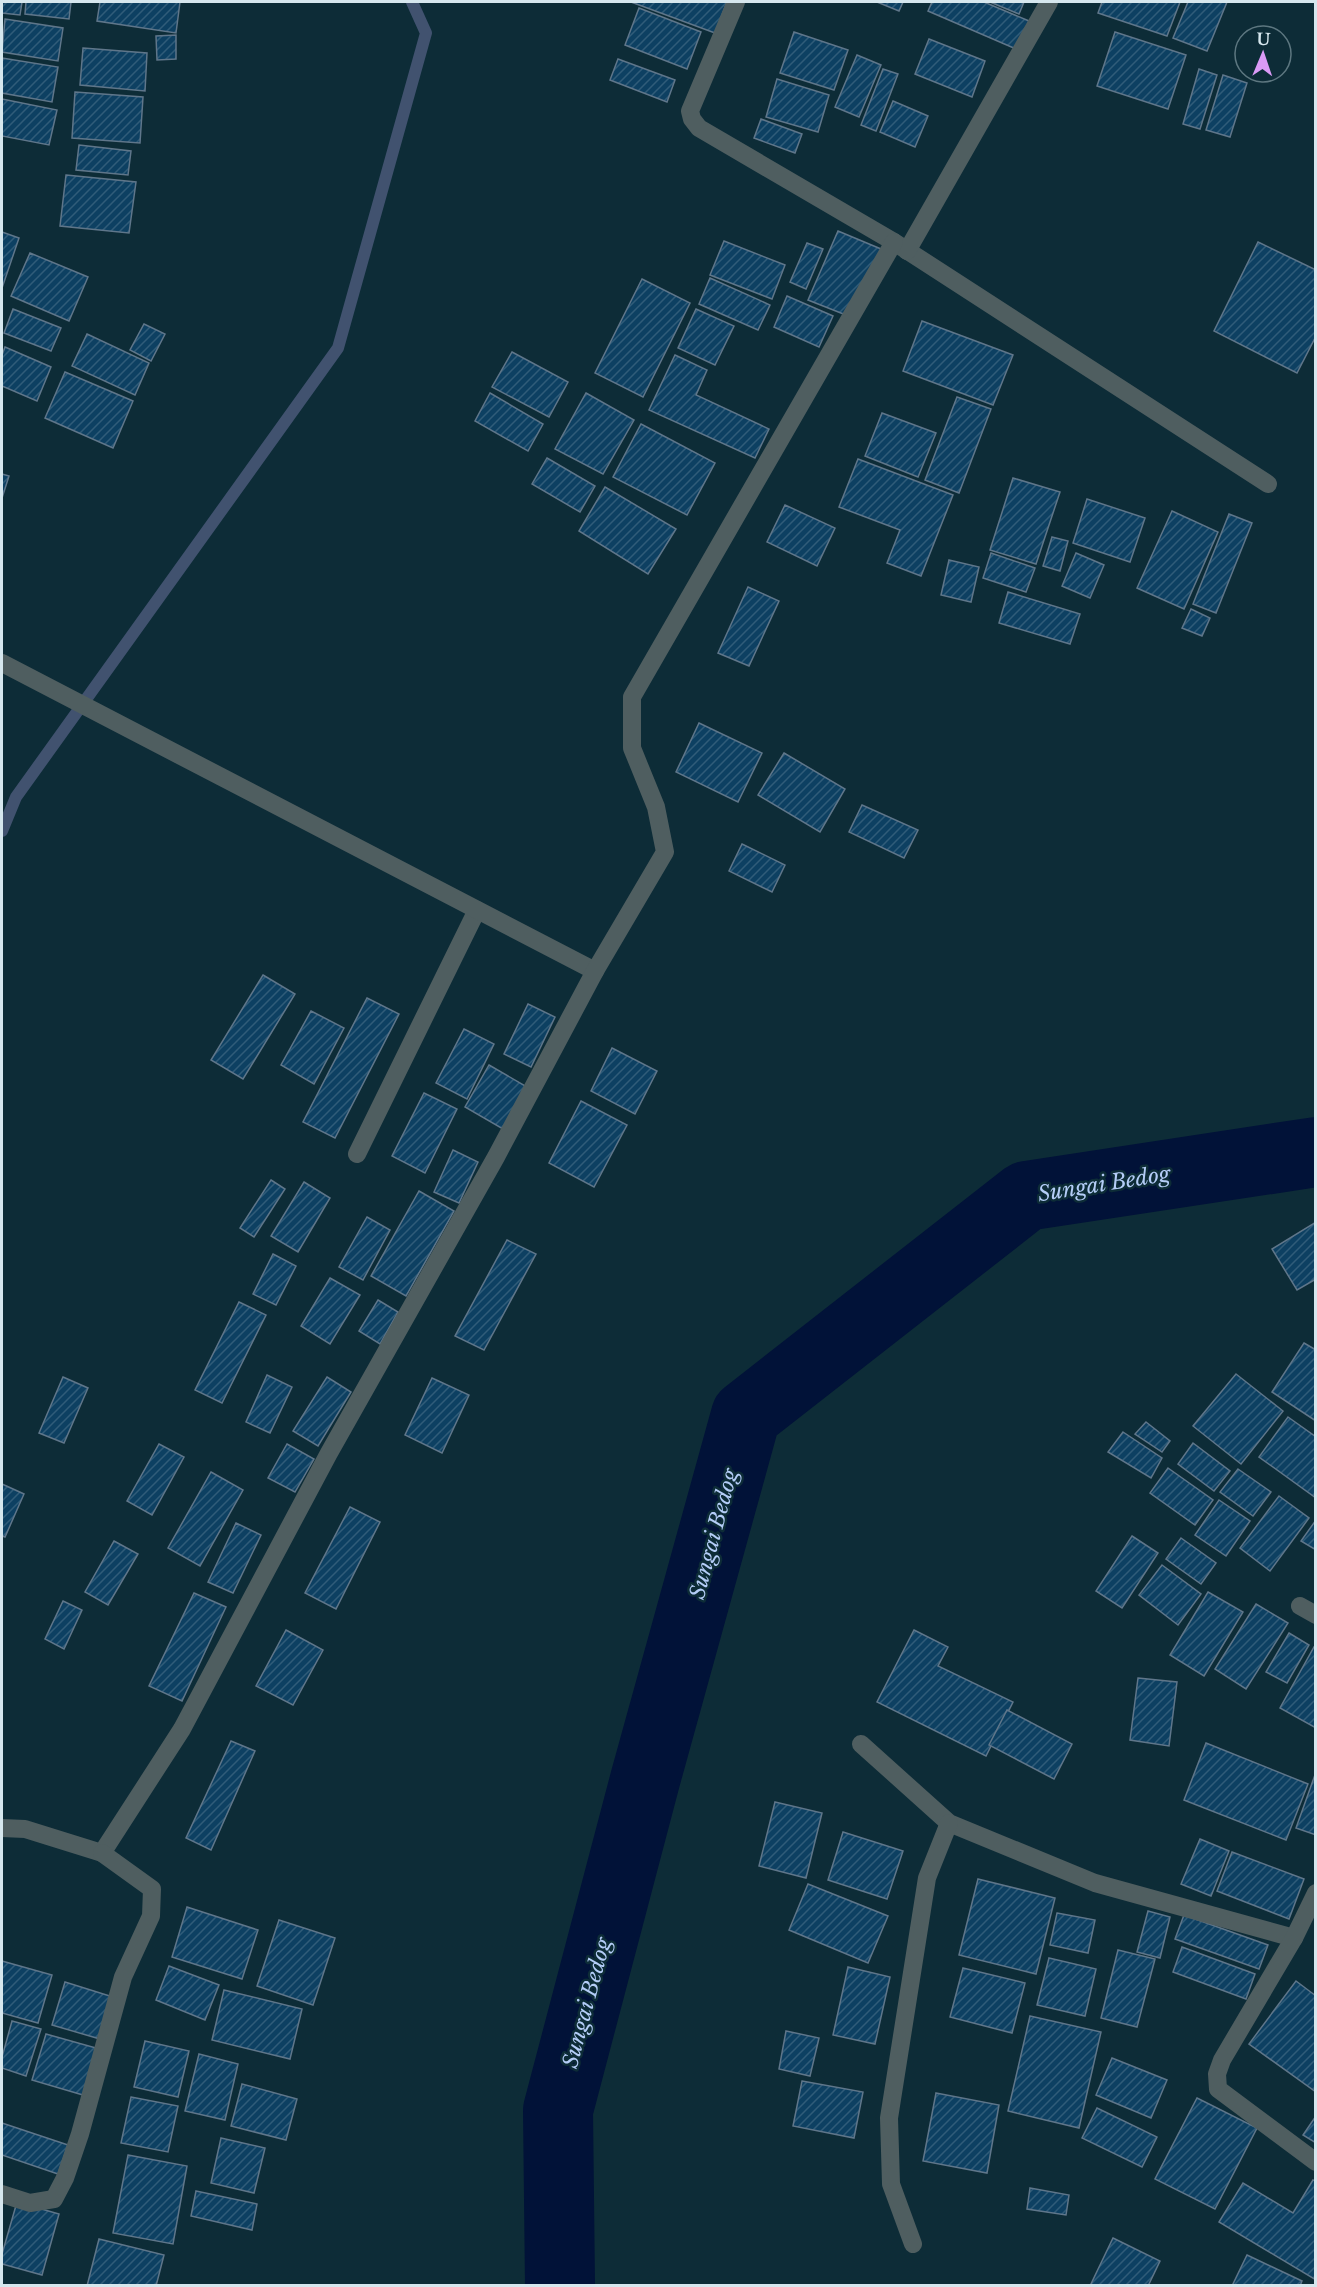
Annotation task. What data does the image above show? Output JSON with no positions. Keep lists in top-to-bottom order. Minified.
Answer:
{"water":["Sungai Bedog"],"north":"top"}
